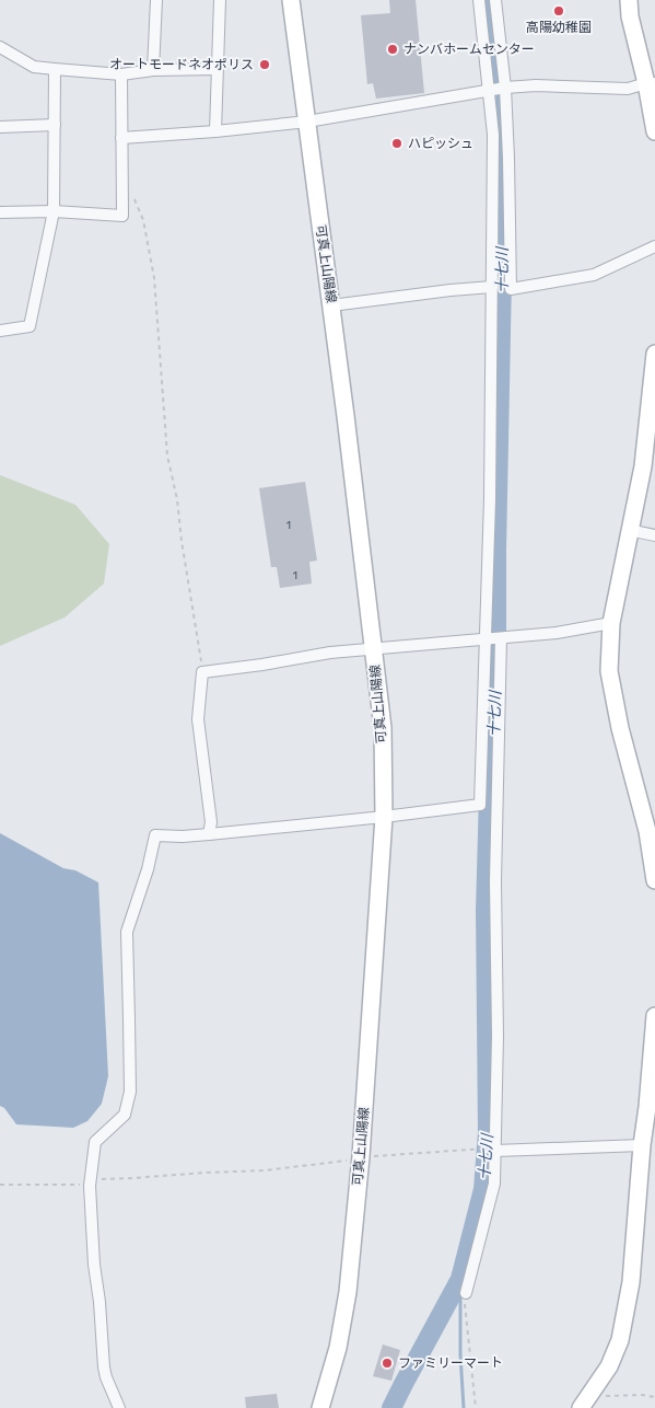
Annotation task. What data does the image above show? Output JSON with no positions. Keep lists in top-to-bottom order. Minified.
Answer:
{"streets":{"main road":["可真上山陽線"]},"water":["十七川"],"places":["高陽幼稚園","ナンバホームセンター","オートモードネオポリス","ハピッシュ","ファミリーマート"],"house_numbers":["1","1"]}
